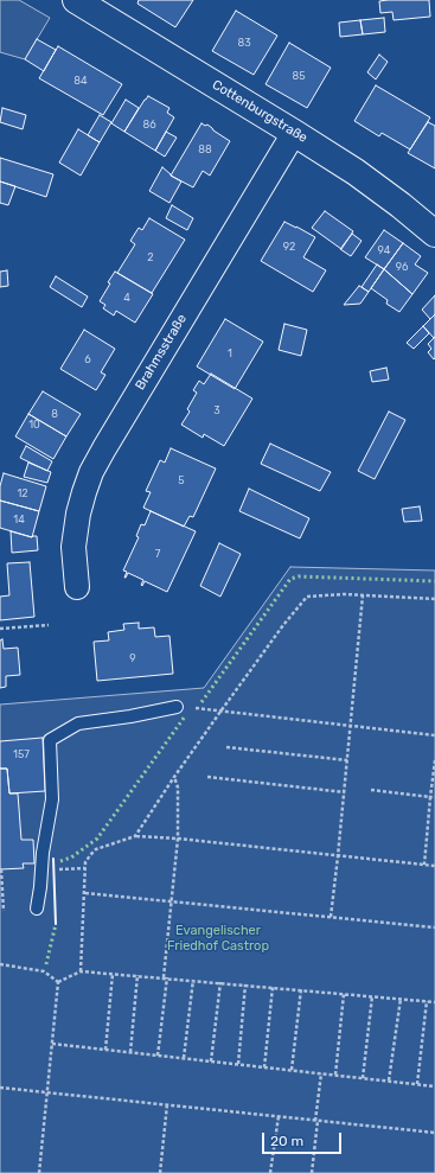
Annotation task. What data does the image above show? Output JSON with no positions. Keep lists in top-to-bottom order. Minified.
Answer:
{"streets":{"street":["Cottenburgstraße","Brahmsstraße"]},"crossings":[["Cottenburgstraße","Brahmsstraße"]],"parks":["Evangelischer Friedhof Castrop"],"house_numbers":["83","85","84","86","88","92","94","2","96","4","1","6","3","8","10","5","12","14","7","9","157"],"scale_bar":"20 m"}
